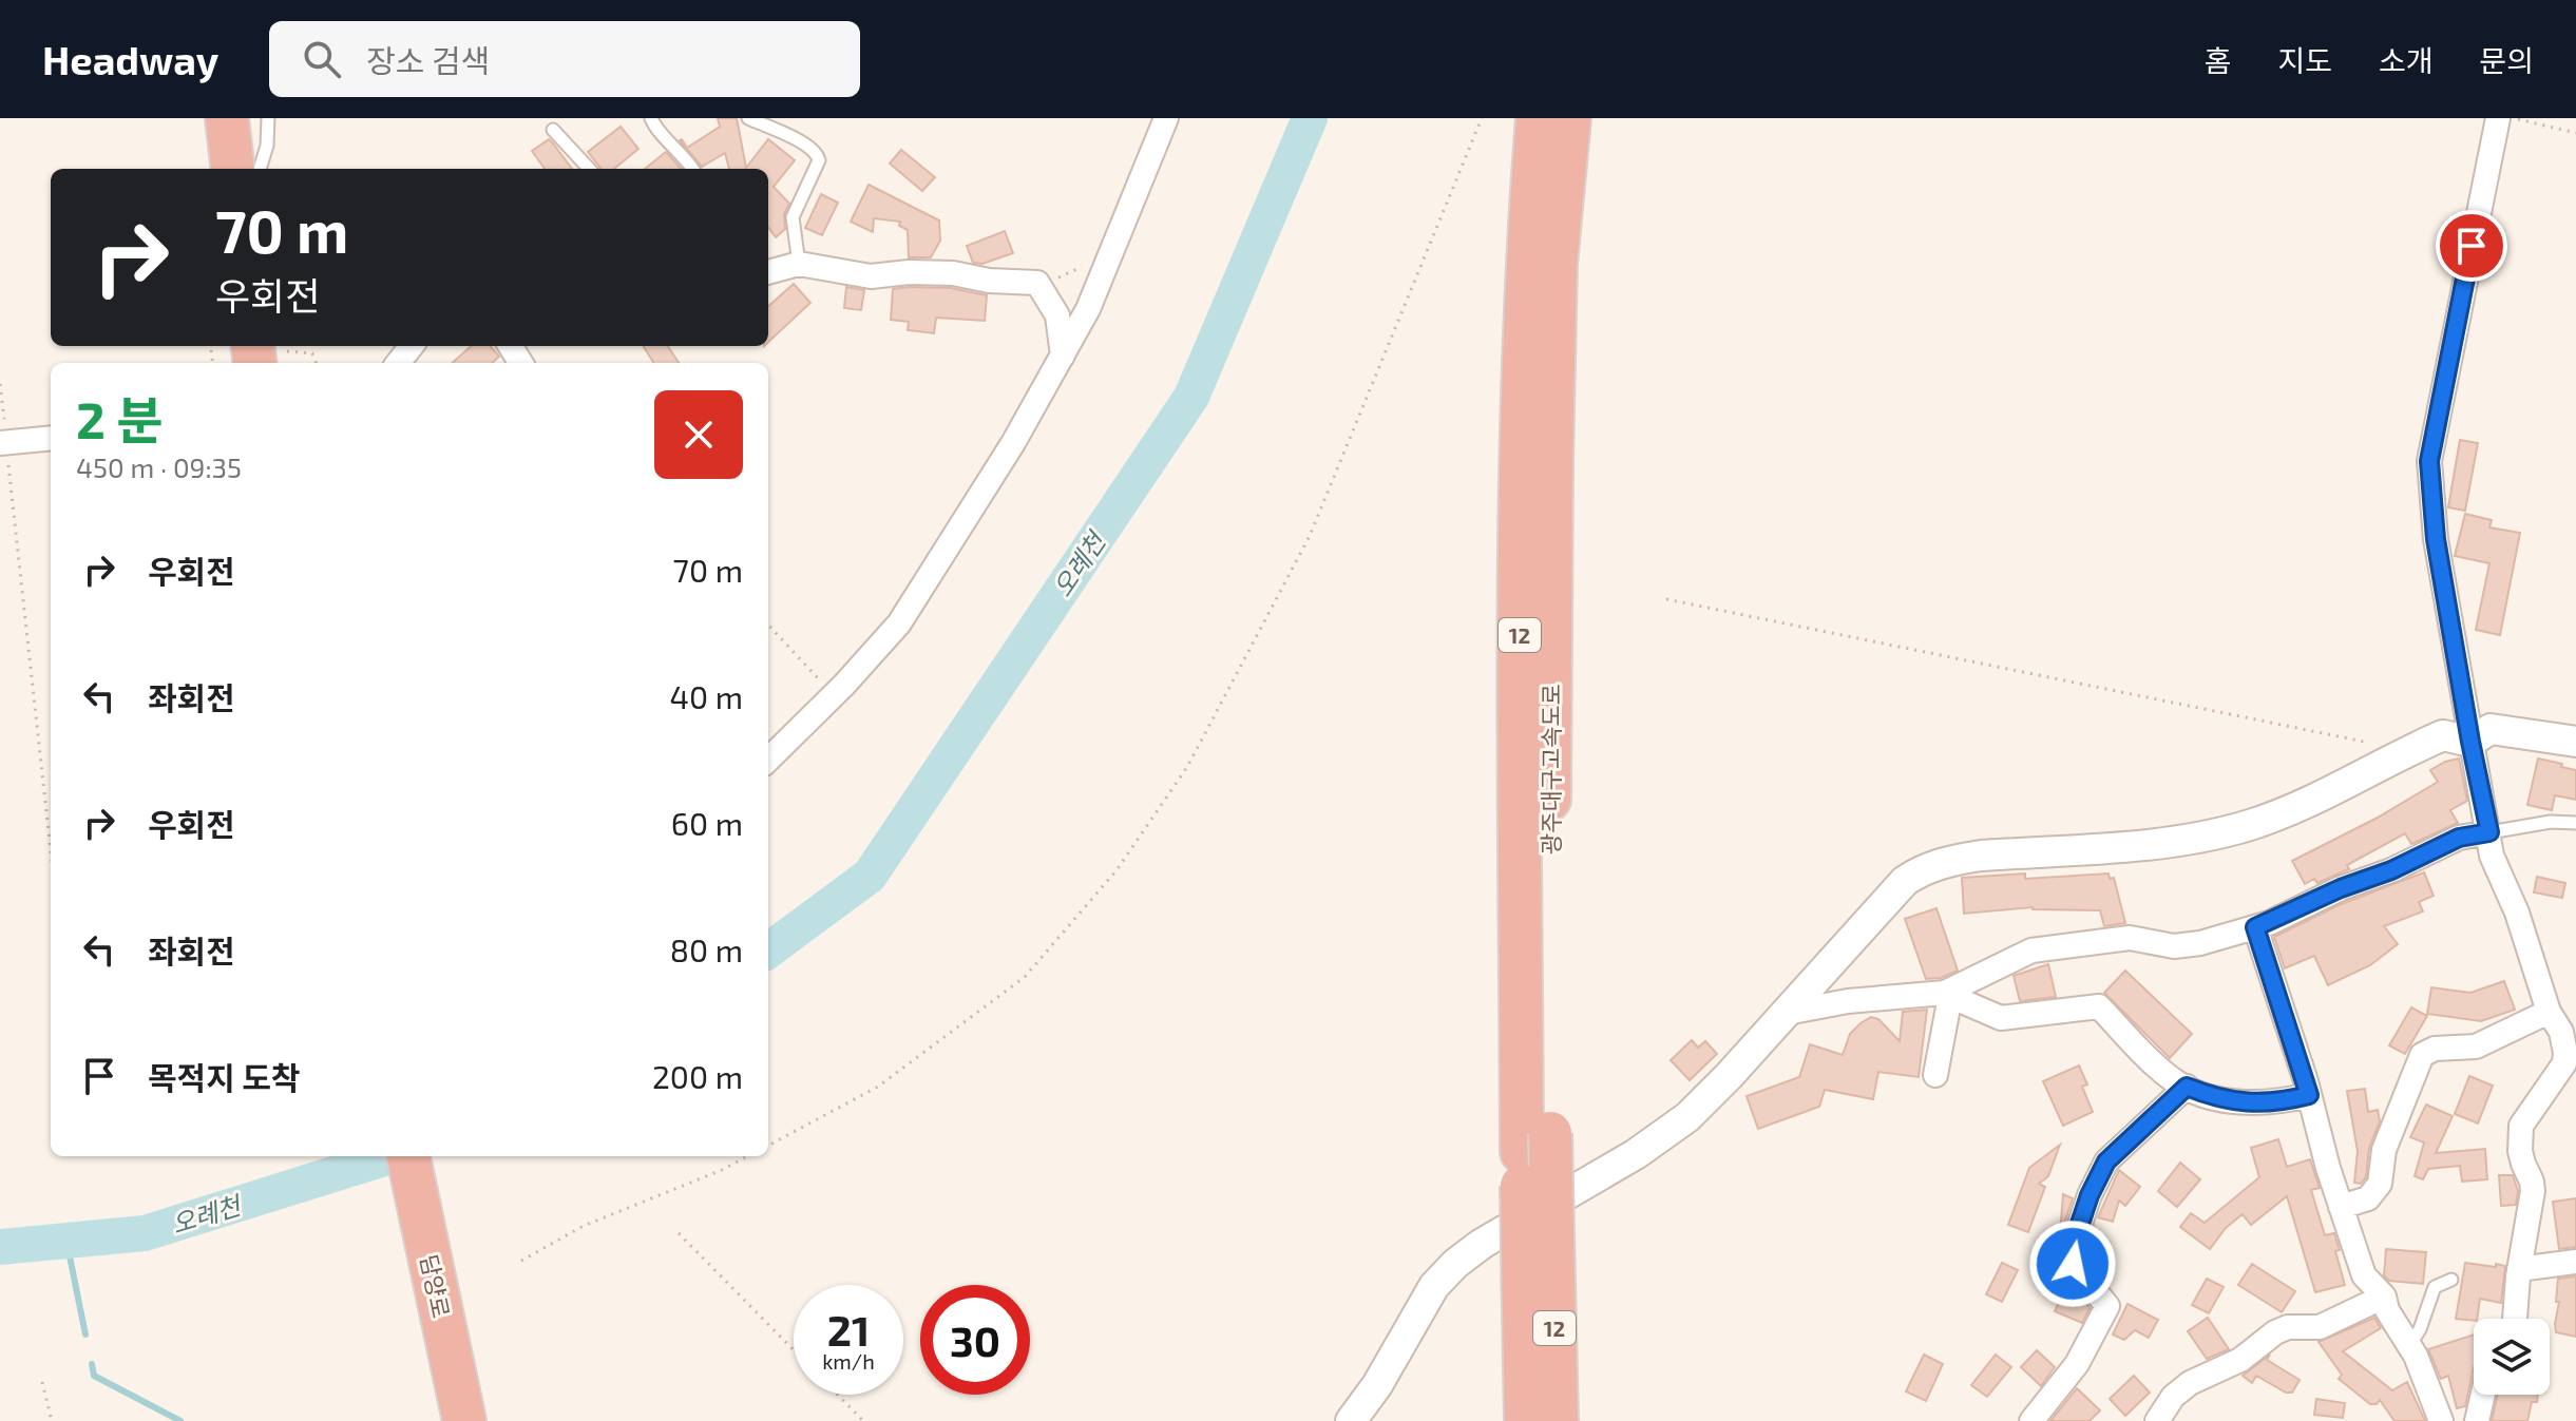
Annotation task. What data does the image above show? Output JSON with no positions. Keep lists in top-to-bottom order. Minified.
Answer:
{"streets":{"highway":["12","광주대구고속도로","담양로"]},"water":["오례천"],"page":{"header":"Headway","search":"장소 검색","nav":["홈","지도","소개","문의"],"turn":["70 m","우회전"],"heading":["2 분","450 m · 09:35"],"list":[{"name":"우회전","value":"70 m"},{"name":"좌회전","value":"40 m"},{"name":"우회전","value":"60 m"},{"name":"좌회전","value":"80 m"},{"name":"목적지 도착","value":"200 m"}],"speed":"21 km/h","limit":"30"}}
